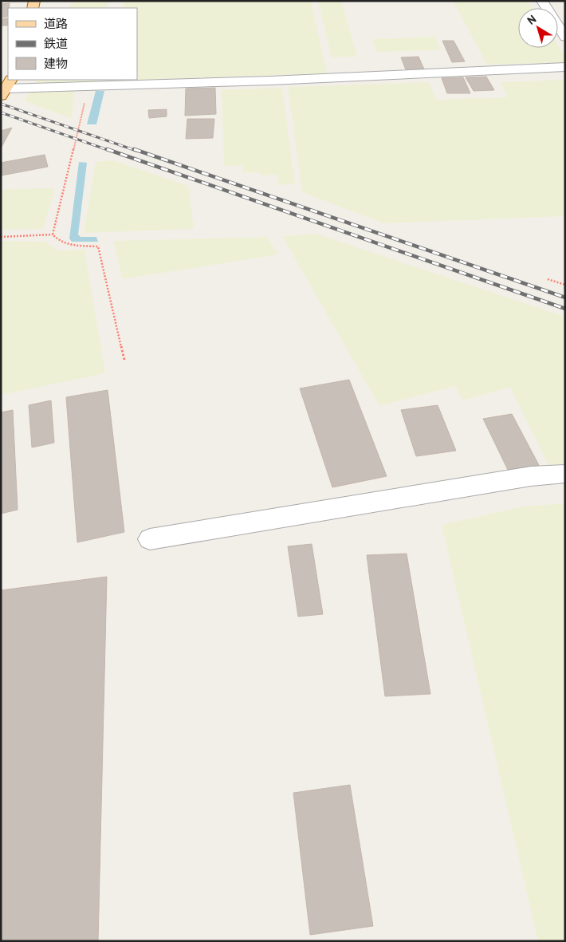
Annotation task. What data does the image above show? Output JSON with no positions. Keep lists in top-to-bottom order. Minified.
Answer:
{"legend":["道路","鉄道","建物"],"north":"top left"}
